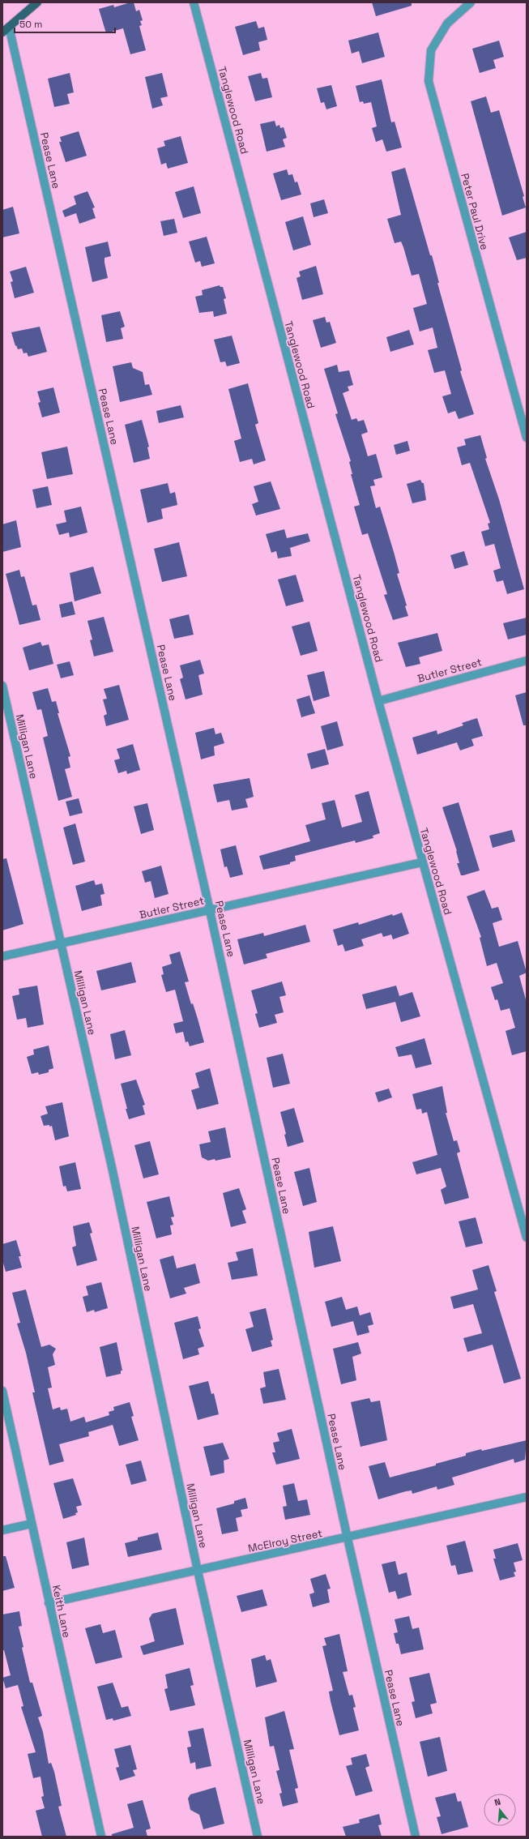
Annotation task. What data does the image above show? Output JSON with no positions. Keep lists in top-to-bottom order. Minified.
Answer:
{"streets":{"street":["Tanglewood Road","Pease Lane","Peter Paul Drive","Butler Street","Milligan Lane","McElroy Street","Keith Lane"]},"crossings":[["Tanglewood Road","Butler Street"],["Pease Lane","Butler Street"],["Pease Lane","McElroy Street"],["Butler Street","Milligan Lane"],["Milligan Lane","McElroy Street"],["McElroy Street","Keith Lane"]],"scale_bar":"50 m","north":"top"}
